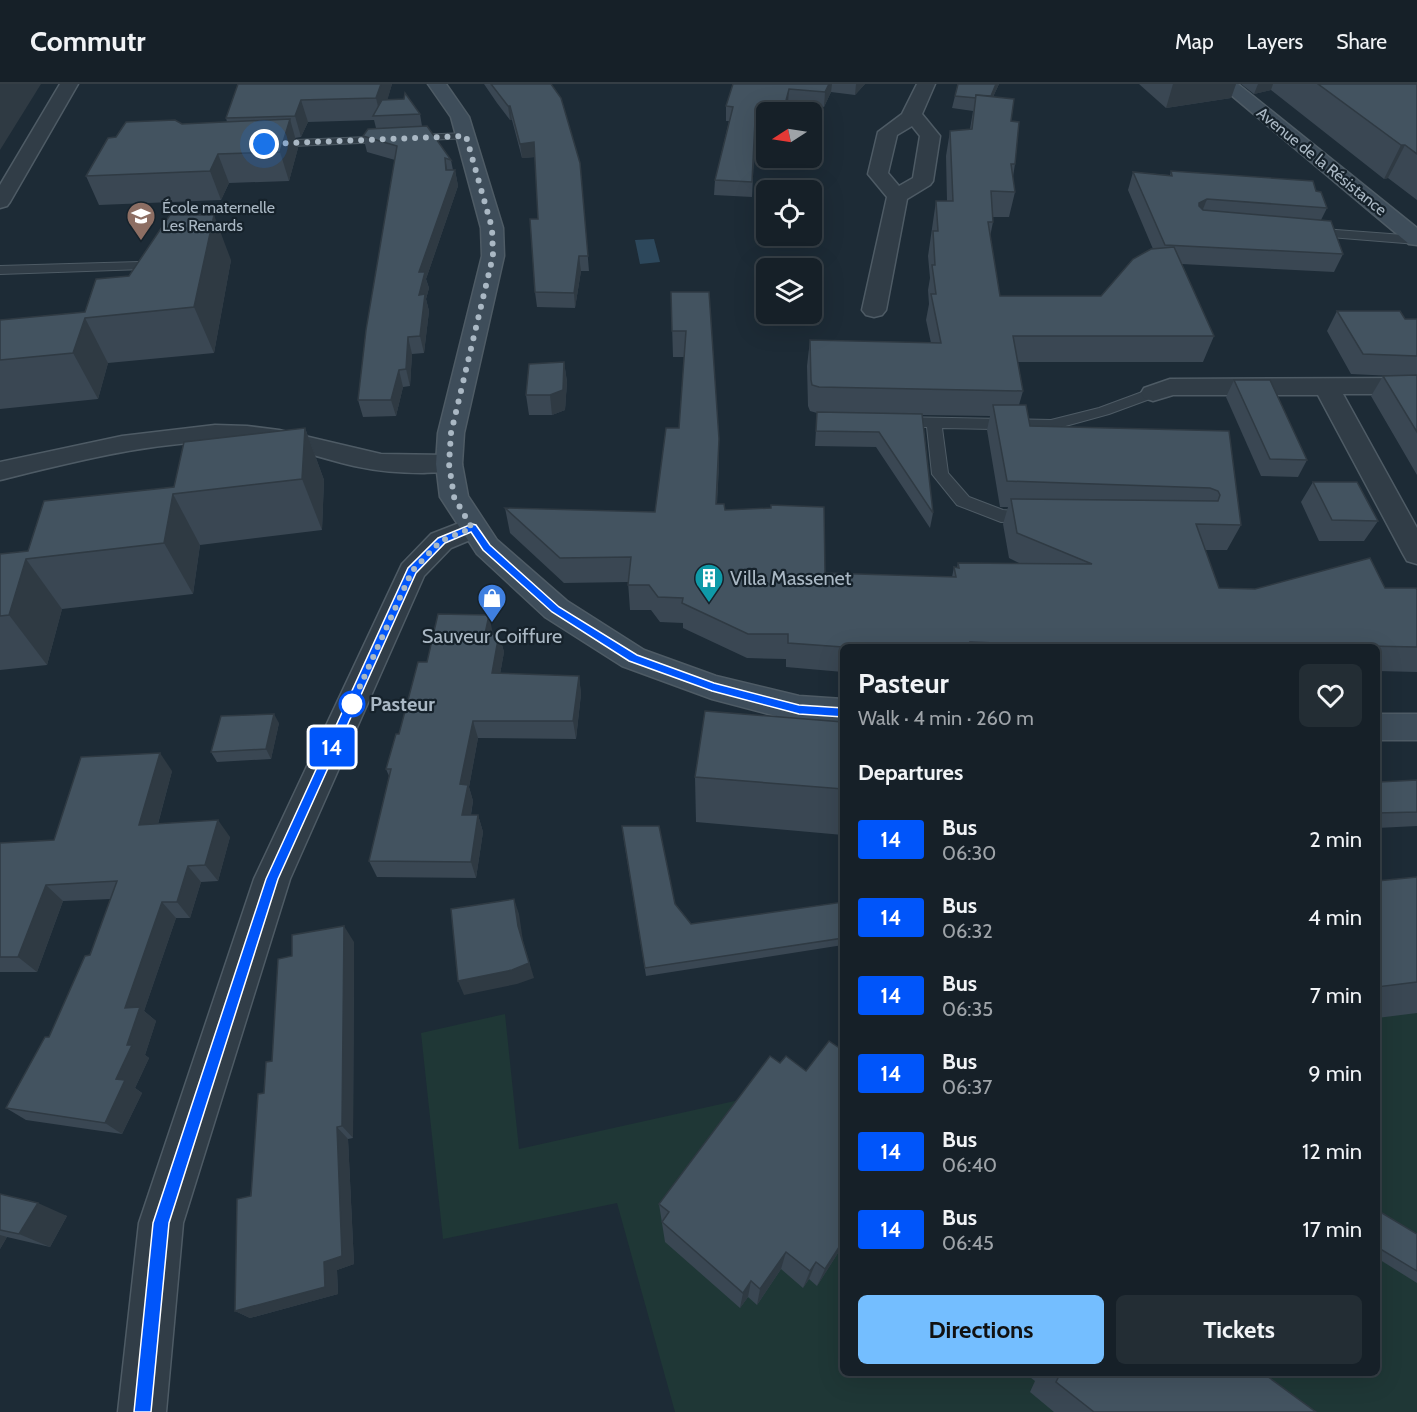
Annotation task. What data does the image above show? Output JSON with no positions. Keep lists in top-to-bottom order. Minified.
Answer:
{"streets":{"main road":["Avenue de la Résistance"]},"places":{"school or university":["École maternelle Les Renards"],"building":["Villa Massenet"],"shop":["Sauveur Coiffure"],"other":["Pasteur"]},"lines":["bus line 14"],"north":"left","page":{"header":"Commutr","nav":["Map","Layers","Share"],"on_map":"14","heading":[["Pasteur","Walk · 4 min · 260 m"],"Departures"],"list":[{"mark":"14","name":"Bus","note":"06:30","value":"2 min"},{"mark":"14","name":"Bus","note":"06:32","value":"4 min"},{"mark":"14","name":"Bus","note":"06:35","value":"7 min"},{"mark":"14","name":"Bus","note":"06:37","value":"9 min"},{"mark":"14","name":"Bus","note":"06:40","value":"12 min"},{"mark":"14","name":"Bus","note":"06:45","value":"17 min"}],"buttons":["Directions","Tickets"]}}
